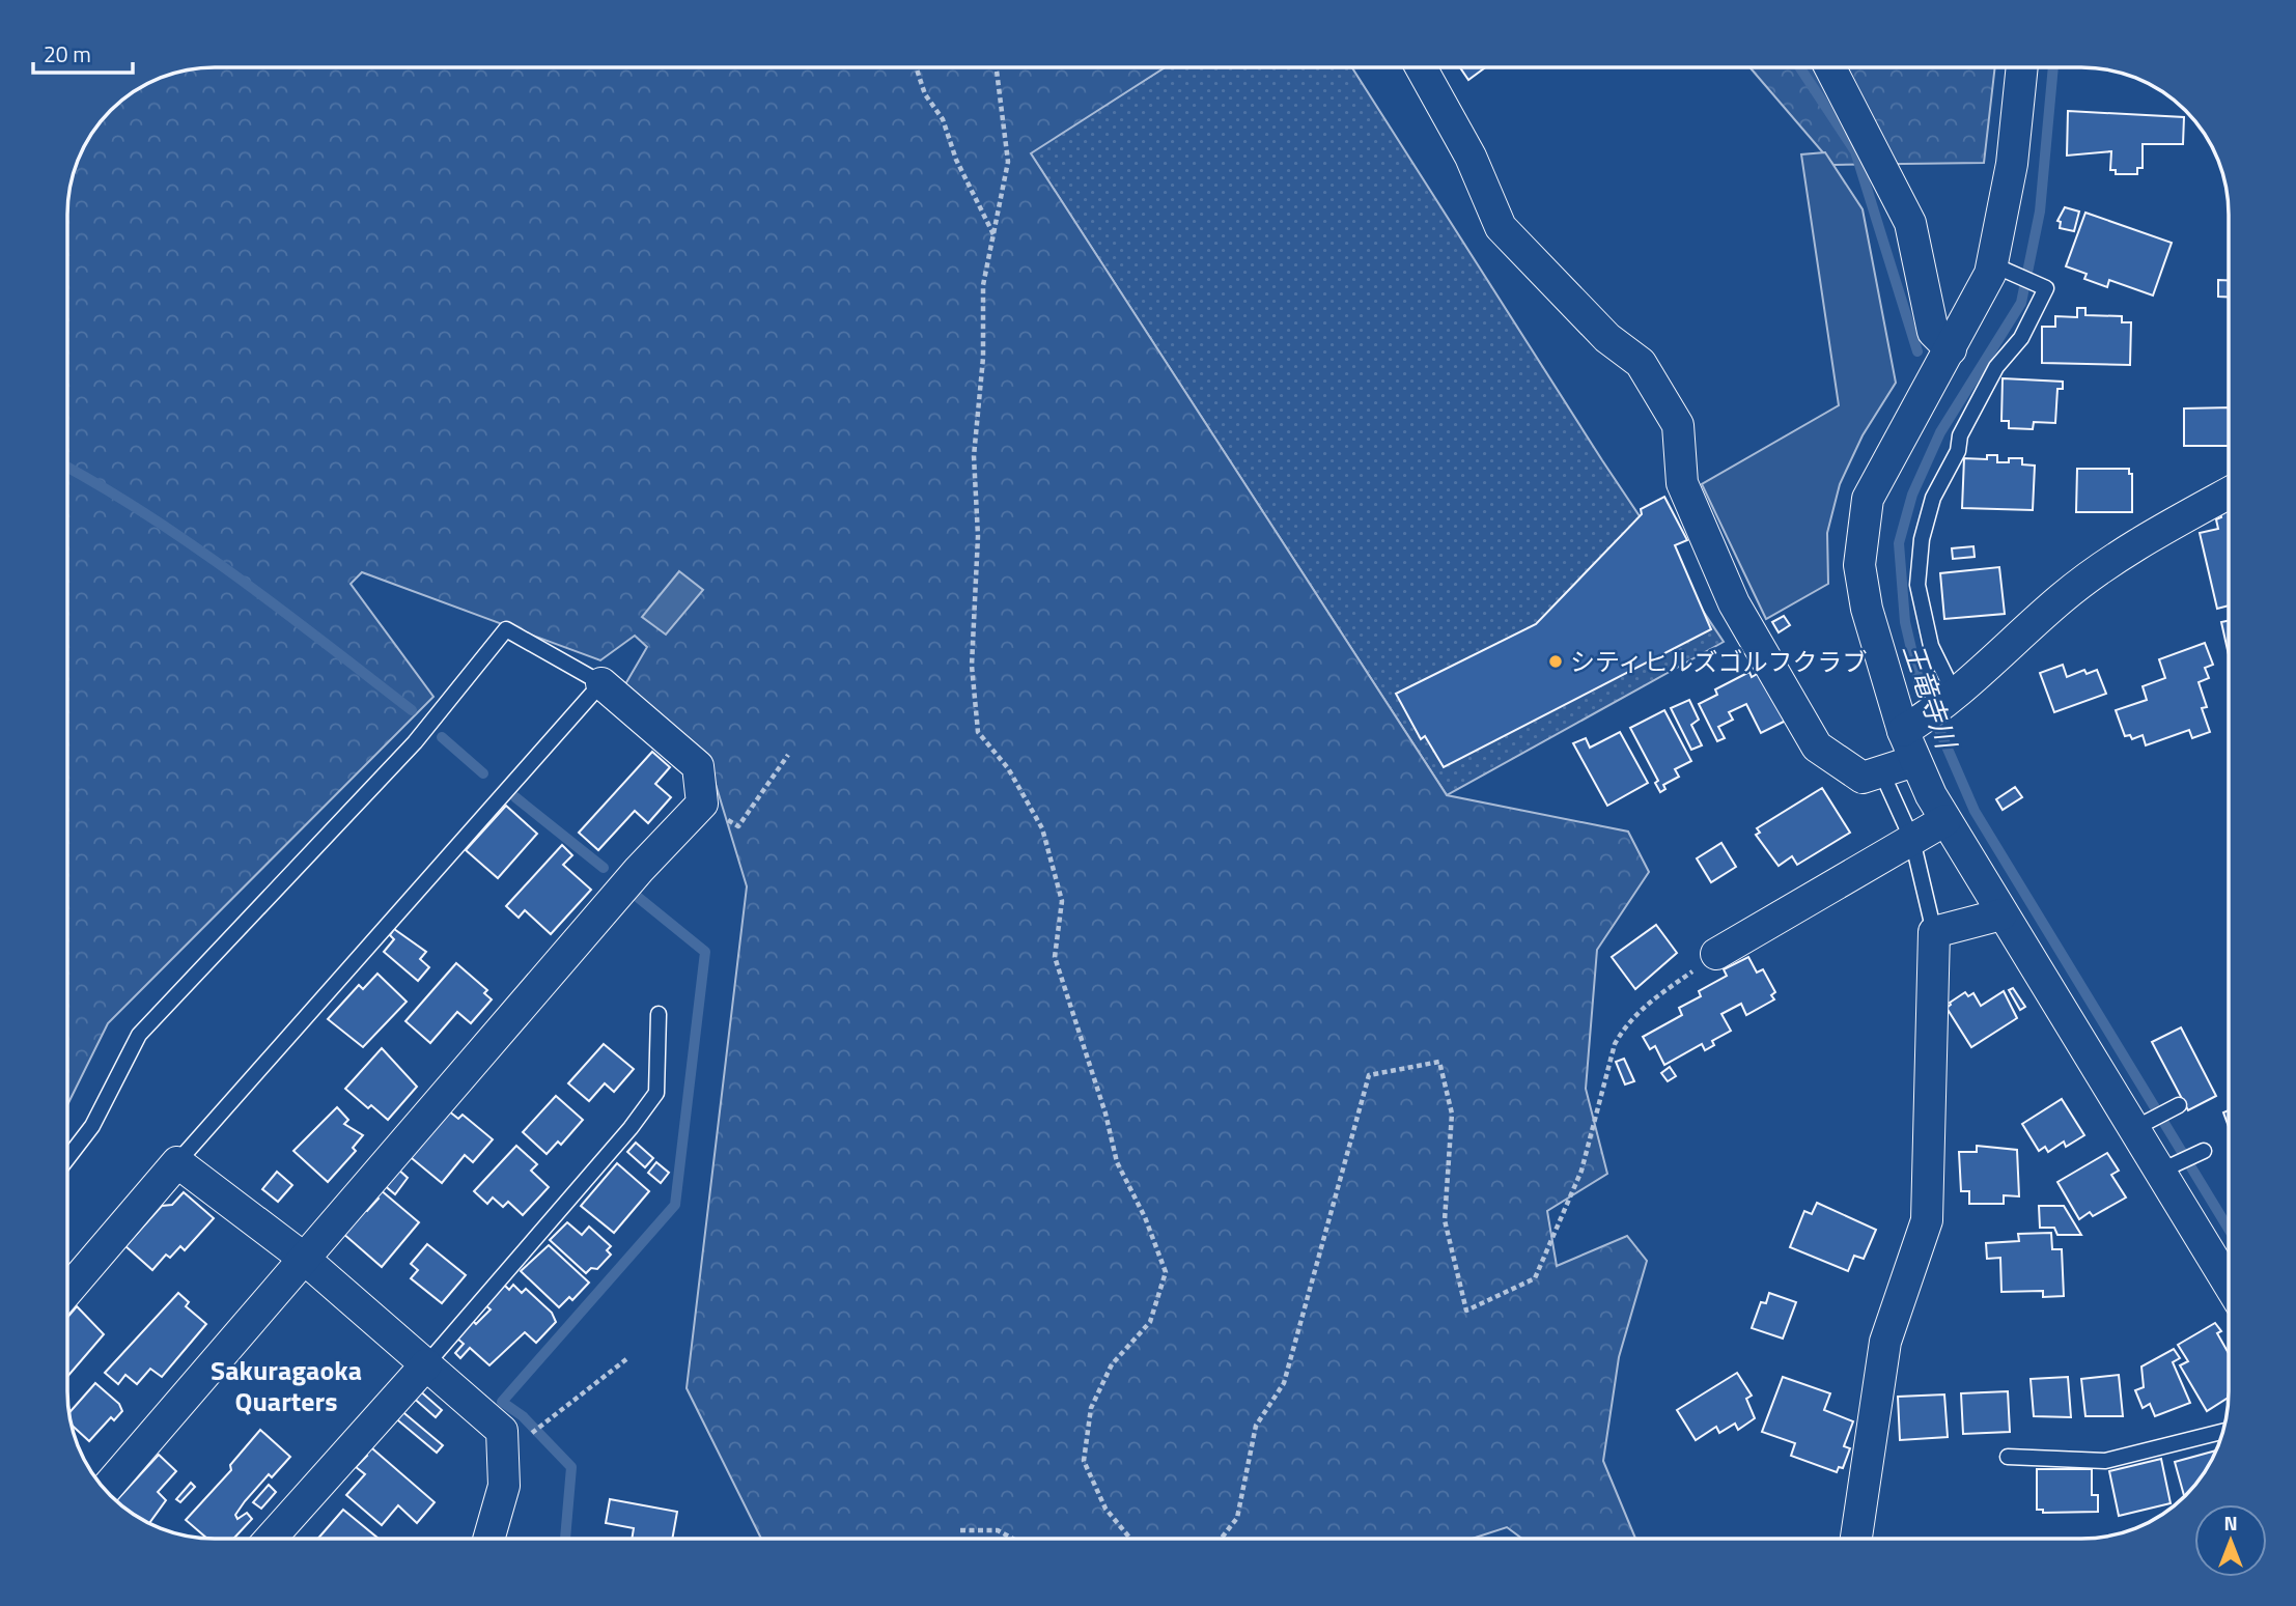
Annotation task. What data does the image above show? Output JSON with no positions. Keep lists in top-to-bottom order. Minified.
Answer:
{"districts":["Sakuragaoka Quarters"],"water":["王竜寺川"],"places":["シティヒルズゴルフクラブ"],"scale_bar":"20 m","north":"top"}
